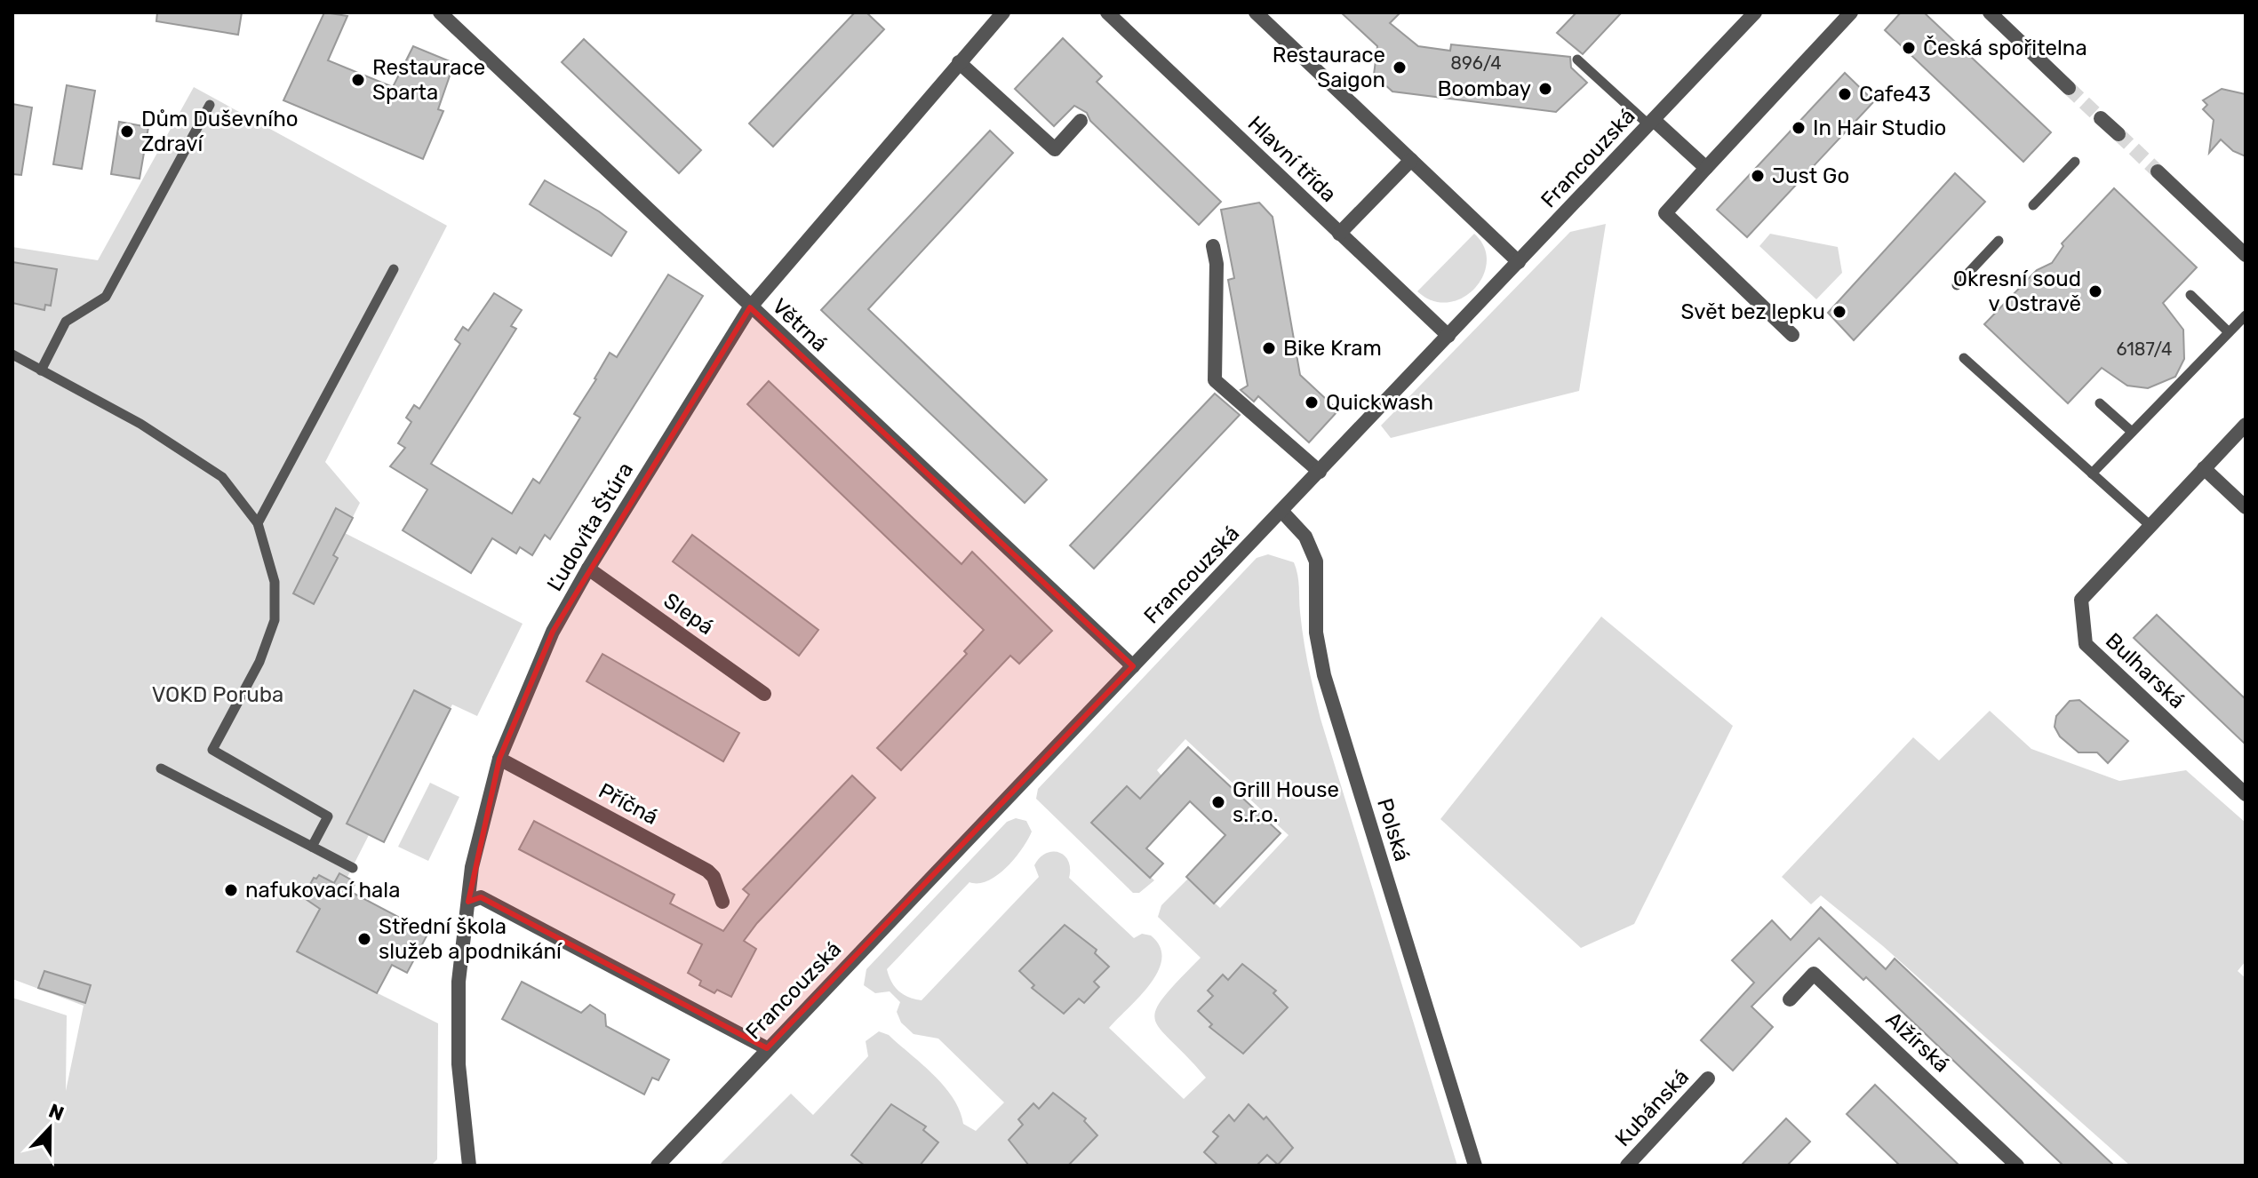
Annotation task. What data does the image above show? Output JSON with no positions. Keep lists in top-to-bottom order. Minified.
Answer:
{"streets":{"street":["Francouzská","Hlavní třída","Větrná","Ľudovíta Štúra","Slepá","Bulharská","Příčná","Polská","Alžírská","Kubánská"]},"crossings":[["Francouzská","Hlavní třída"],["Francouzská","Větrná"],["Francouzská","Polská"],["Větrná","Ľudovíta Štúra"],["Ľudovíta Štúra","Slepá"],["Ľudovíta Štúra","Příčná"]],"parks":["VOKD Poruba"],"places":["Česká spořitelna","Restaurace Saigon","Restaurace Sparta","Boombay","Cafe43","In Hair Studio","Dům Duševního Zdraví","Just Go","Okresní soud v Ostravě","Svět bez lepku","Bike Kram","Quickwash","Grill House s.r.o.","nafukovací hala","Střední škola služeb a podnikání"],"house_numbers":["896/4","6187/4"],"north":"top"}
